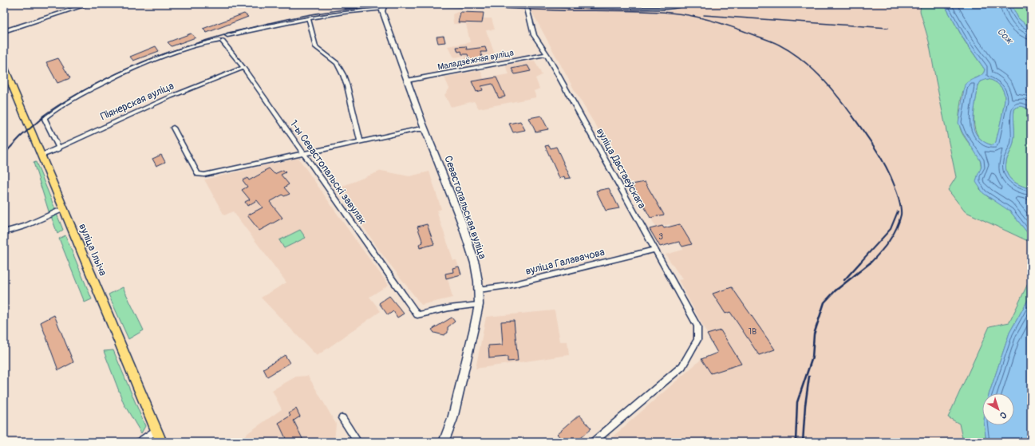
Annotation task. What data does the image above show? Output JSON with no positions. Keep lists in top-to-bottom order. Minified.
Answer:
{"streets":{"main road":["вуліца Ільіча"],"street":["Маладзёжная вуліца","Піянерская вуліца","вуліца Дастаеўскага","1-ы Севастопальскі завулак","Севастопальская вуліца","вуліца Галавачова"]},"crossings":[["Маладзёжная вуліца","вуліца Дастаеўскага"],["Маладзёжная вуліца","Севастопальская вуліца"],["Піянерская вуліца","1-ы Севастопальскі завулак"],["Піянерская вуліца","вуліца Ільіча"],["вуліца Дастаеўскага","вуліца Галавачова"],["1-ы Севастопальскі завулак","Севастопальская вуліца"],["Севастопальская вуліца","вуліца Галавачова"]],"water":["Сож"],"house_numbers":["3","1В"],"north":"bottom right"}
